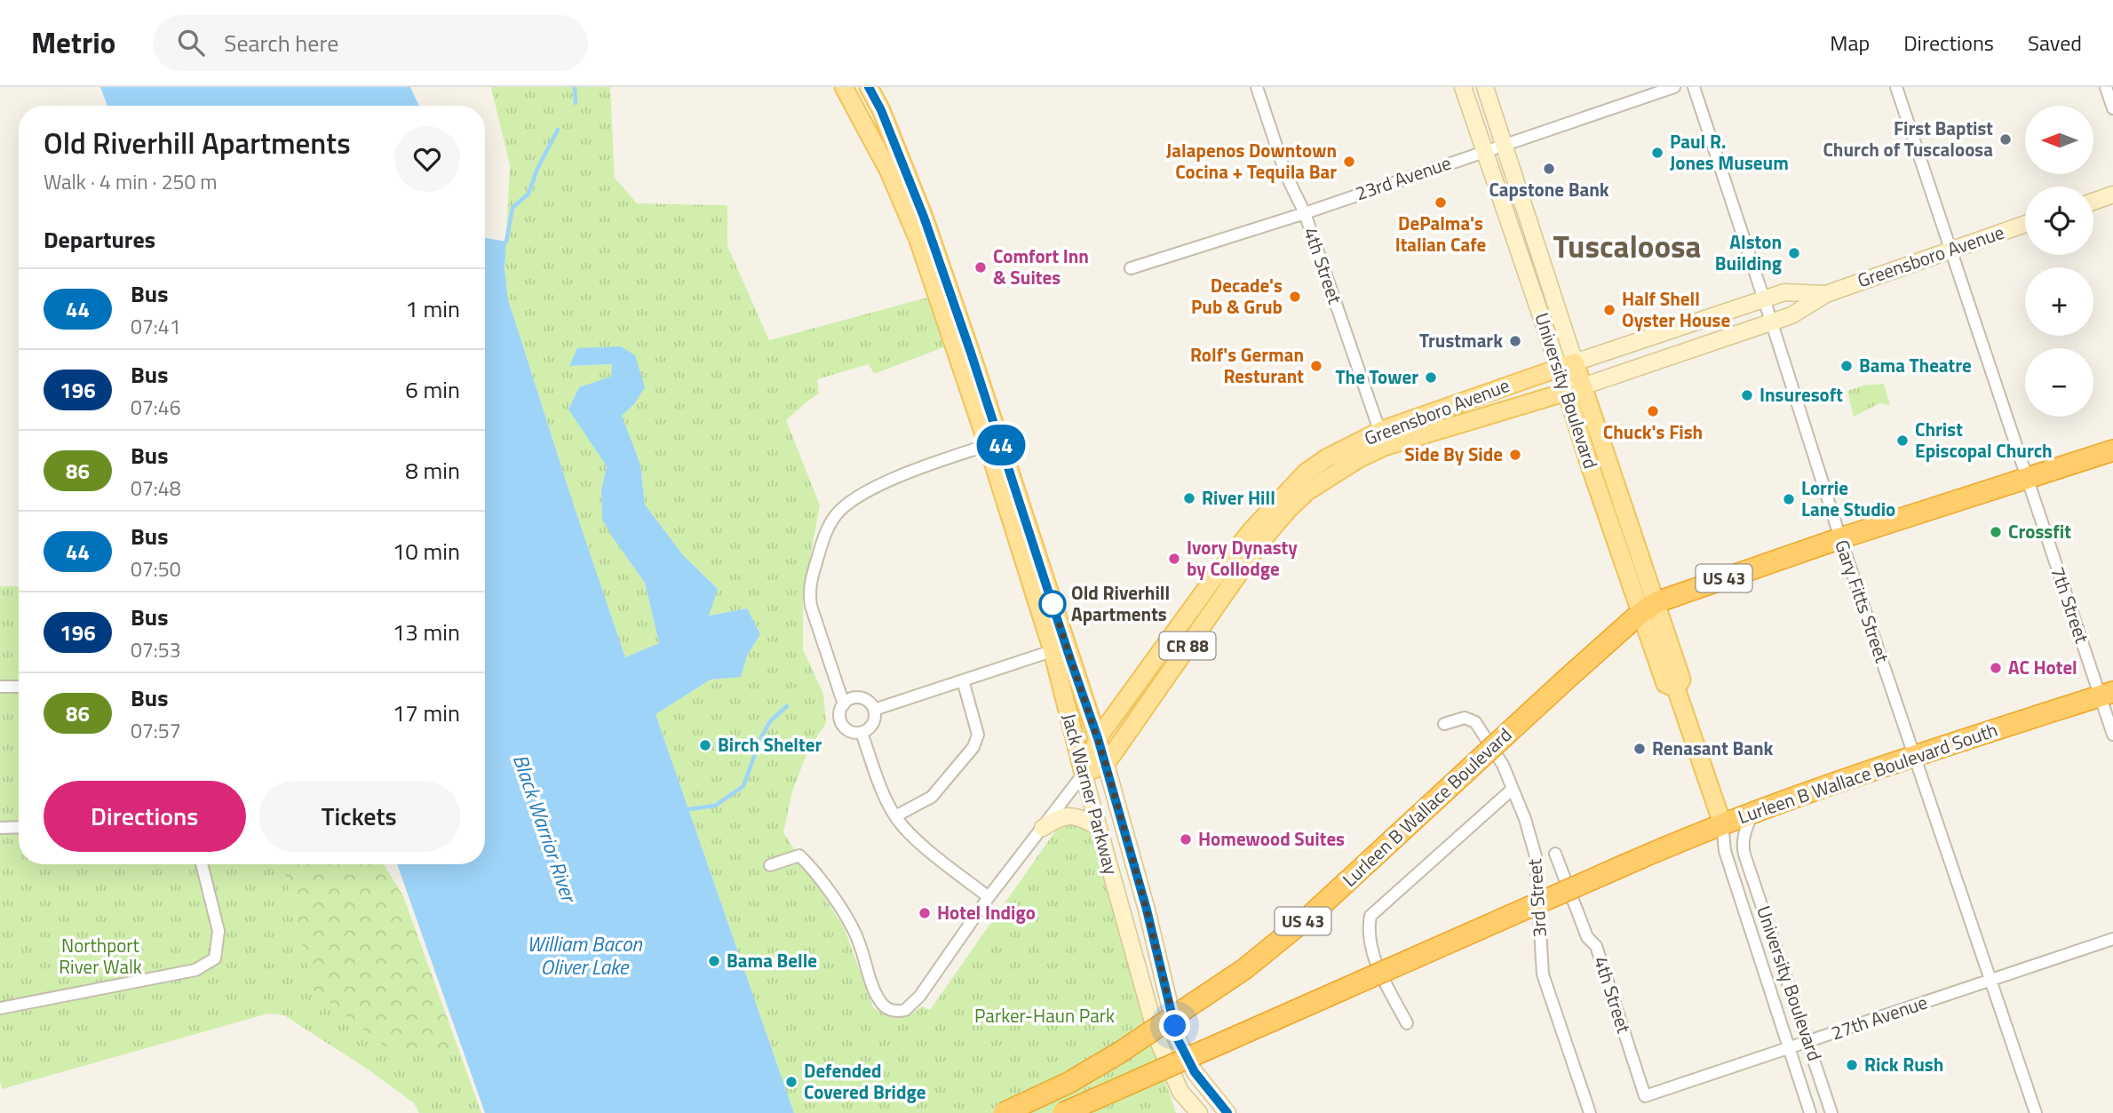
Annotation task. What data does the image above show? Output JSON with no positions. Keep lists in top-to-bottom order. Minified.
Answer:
{"streets":{"highway":["US 43","Lurleen B Wallace Boulevard South","Lurleen B Wallace Boulevard"],"main road":["Greensboro Avenue","University Boulevard","CR 88","Jack Warner Parkway"],"street":["23rd Avenue","4th Street","Gary Fitts Street","7th Street","3rd Street","27th Avenue"]},"crossings":[["23rd Avenue","4th Street"],["23rd Avenue","University Boulevard"],["Greensboro Avenue","4th Street"],["Greensboro Avenue","University Boulevard"],["Greensboro Avenue","Gary Fitts Street"],["Greensboro Avenue","7th Street"],["Greensboro Avenue","Jack Warner Parkway"],["4th Street","27th Avenue"],["University Boulevard","US 43"],["University Boulevard","Lurleen B Wallace Boulevard South"],["University Boulevard","Lurleen B Wallace Boulevard"],["University Boulevard","27th Avenue"],["US 43","Gary Fitts Street"],["US 43","7th Street"],["US 43","Lurleen B Wallace Boulevard"],["Gary Fitts Street","Lurleen B Wallace Boulevard South"],["Gary Fitts Street","27th Avenue"],["7th Street","Lurleen B Wallace Boulevard South"]],"districts":["Tuscaloosa"],"water":["Black Warrior River","William Bacon Oliver Lake"],"parks":["Northport River Walk","Parker-Haun Park"],"places":["First Baptist Church of Tuscaloosa","Paul R. Jones Museum","Jalapenos Downtown Cocina + Tequila Bar","Capstone Bank","DePalma's Italian Cafe","Alston Building","Comfort Inn & Suites","Decade's Pub & Grub","Half Shell Oyster House","Trustmark","Rolf's German Resturant","Bama Theatre","The Tower","Insuresoft","Chuck's Fish","Christ Episcopal Church","Side By Side","River Hill","Lorrie Lane Studio","Crossfit","Ivory Dynasty by Collodge","Old Riverhill Apartments","AC Hotel","Birch Shelter","Renasant Bank","Homewood Suites","Hotel Indigo","Bama Belle","Rick Rush","Defended Covered Bridge"],"lines":["bus line 44"],"north":"left","page":{"header":"Metrio","search":"Search here","nav":["Map","Directions","Saved"],"on_map":"44","map_buttons":["+","−"],"heading":[["Old Riverhill Apartments","Walk · 4 min · 250 m"],"Departures"],"list":[{"mark":"44","name":"Bus","note":"07:41","value":"1 min"},{"mark":"196","name":"Bus","note":"07:46","value":"6 min"},{"mark":"86","name":"Bus","note":"07:48","value":"8 min"},{"mark":"44","name":"Bus","note":"07:50","value":"10 min"},{"mark":"196","name":"Bus","note":"07:53","value":"13 min"},{"mark":"86","name":"Bus","note":"07:57","value":"17 min"}],"buttons":["Directions","Tickets"]}}
